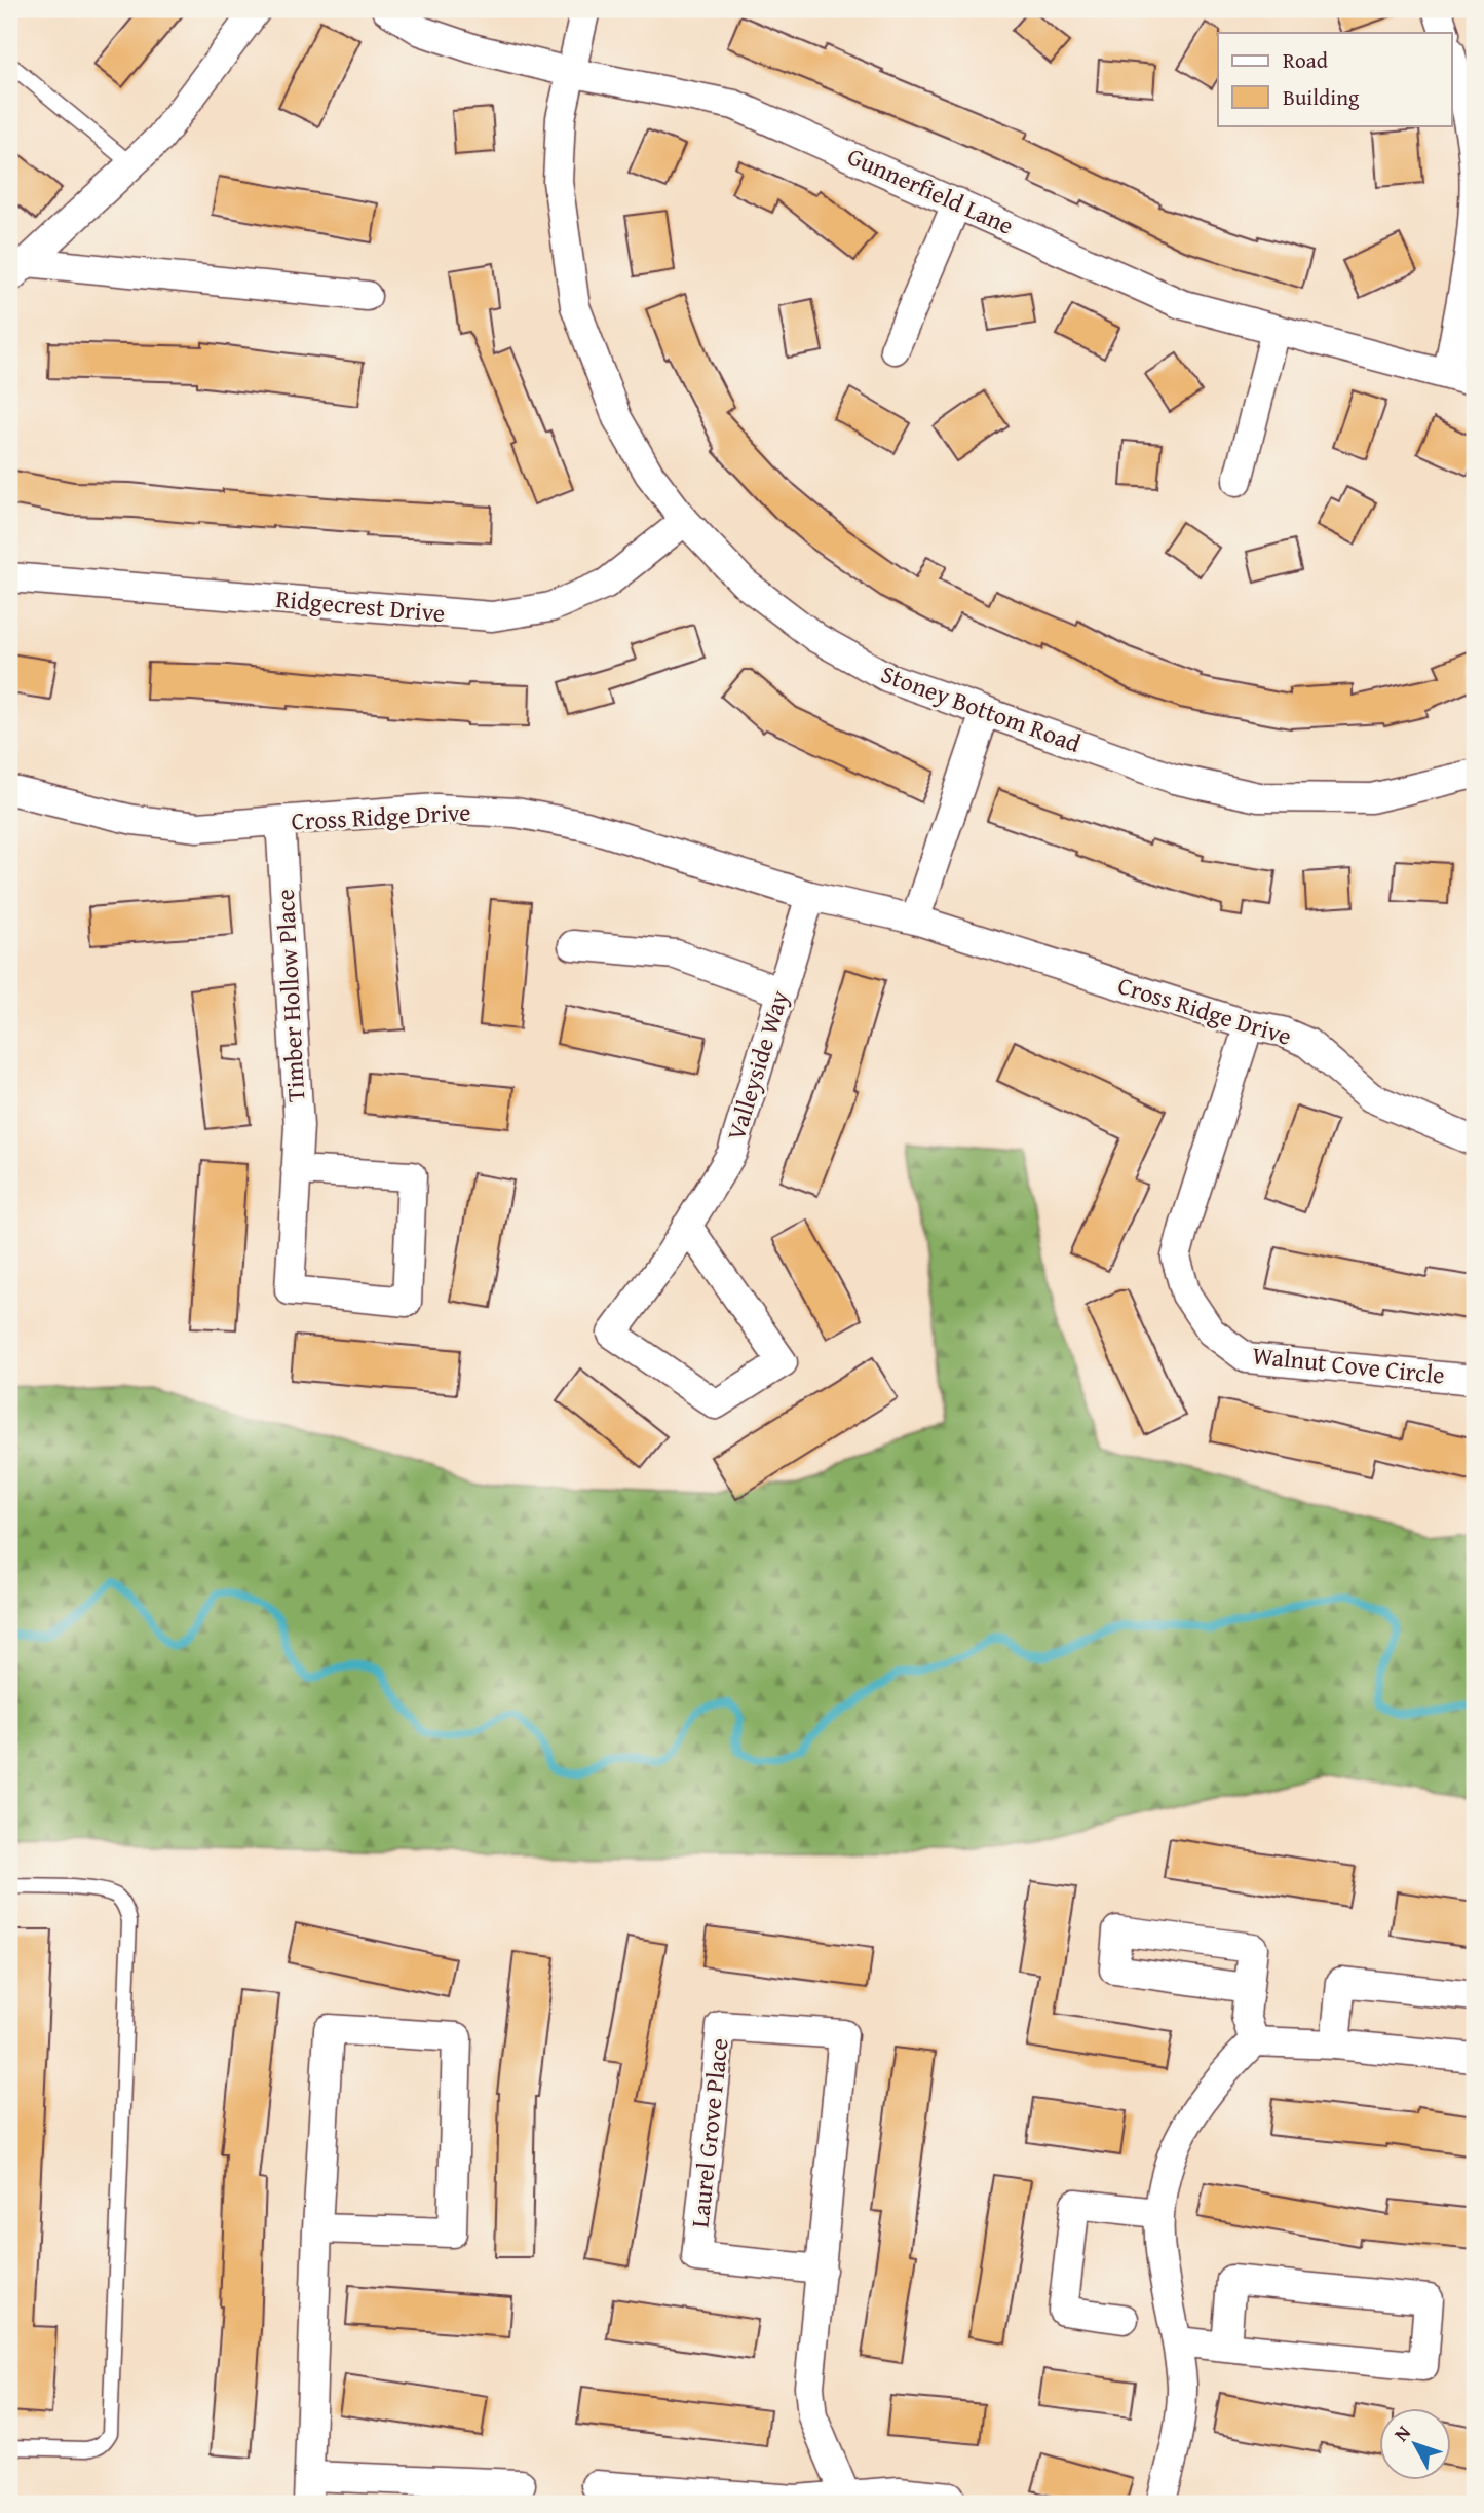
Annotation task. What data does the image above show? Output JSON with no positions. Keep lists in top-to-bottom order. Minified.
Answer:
{"streets":{"street":["Gunnerfield Lane","Ridgecrest Drive","Stoney Bottom Road","Cross Ridge Drive","Timber Hollow Place","Valleyside Way","Walnut Cove Circle","Laurel Grove Place"]},"crossings":[["Gunnerfield Lane","Stoney Bottom Road"],["Ridgecrest Drive","Stoney Bottom Road"],["Cross Ridge Drive","Timber Hollow Place"],["Cross Ridge Drive","Valleyside Way"],["Cross Ridge Drive","Walnut Cove Circle"]],"legend":["Road","Building"],"north":"top left"}
